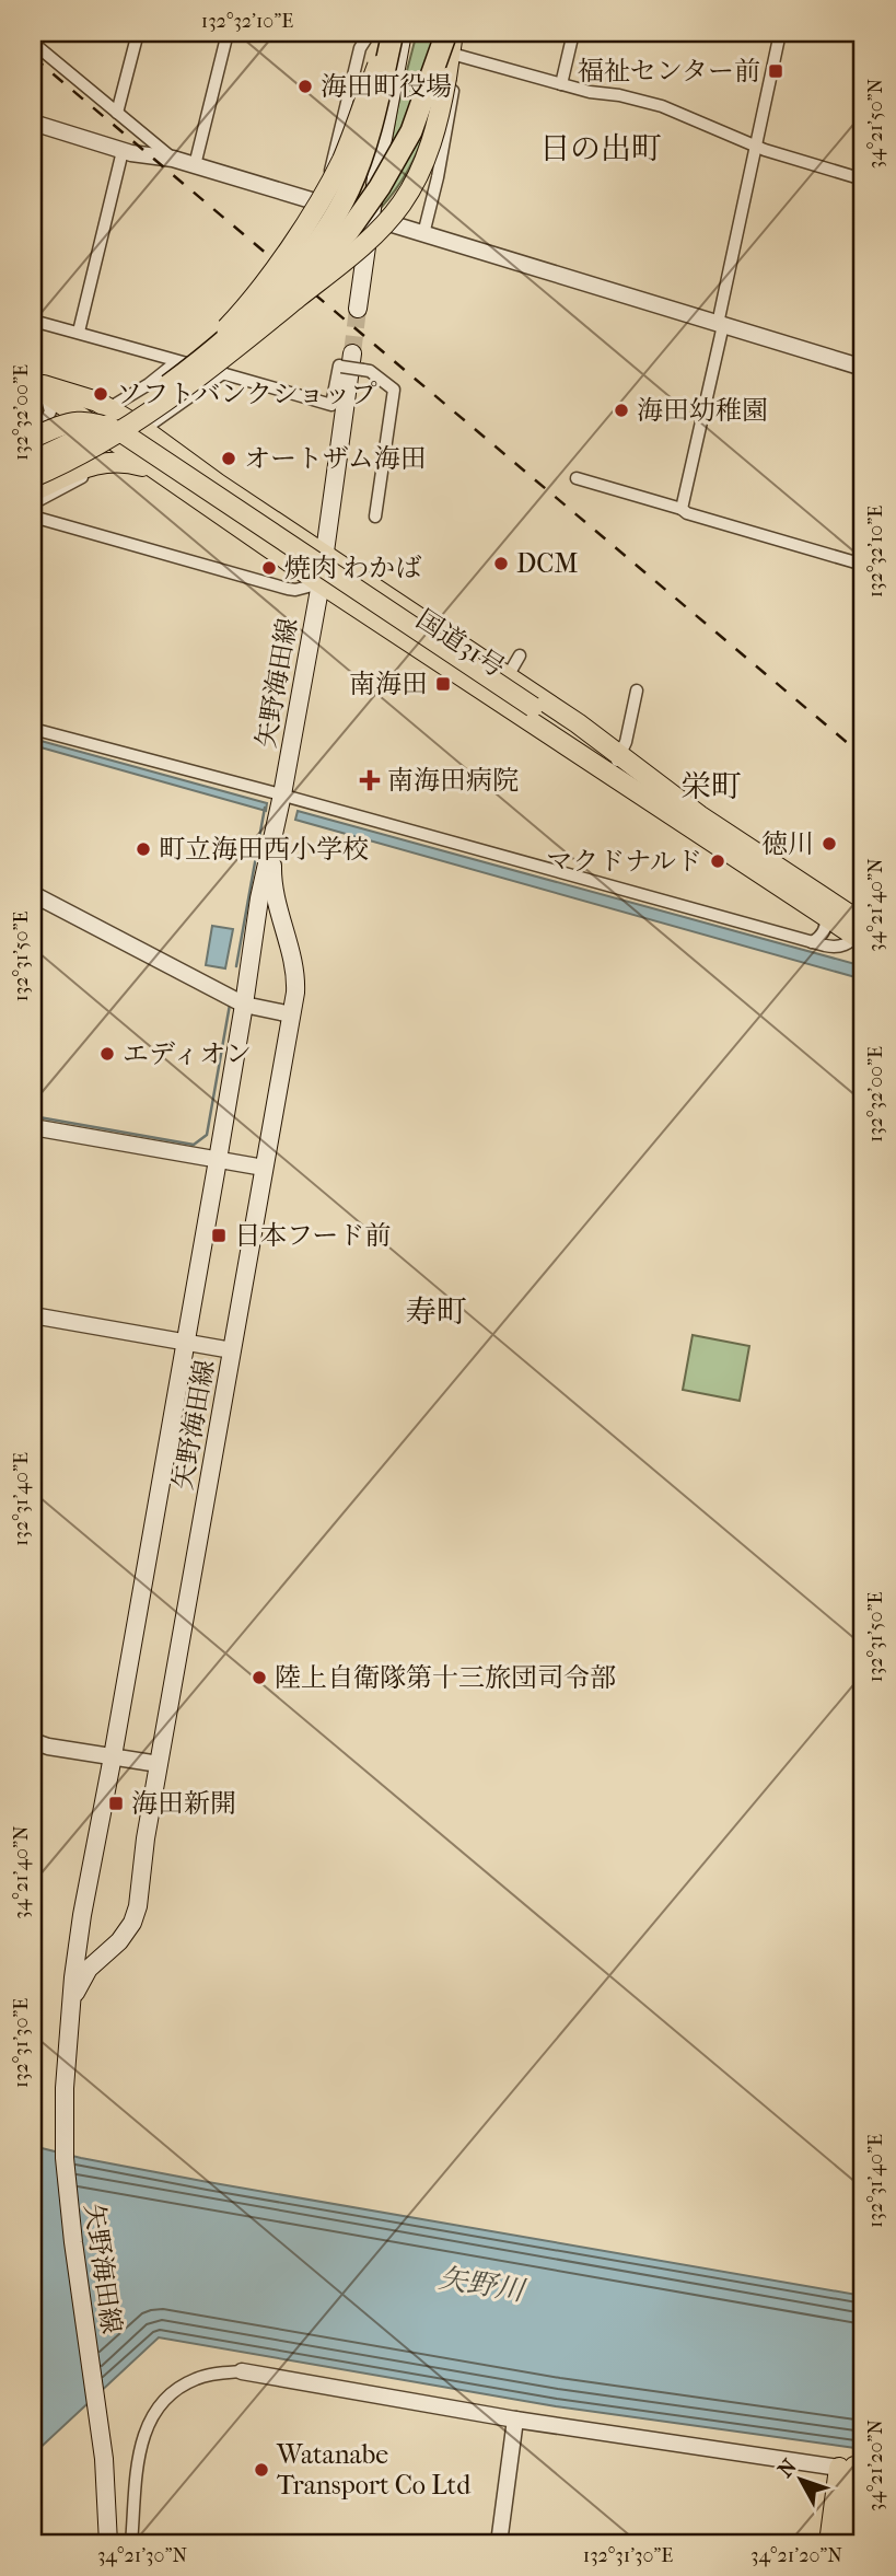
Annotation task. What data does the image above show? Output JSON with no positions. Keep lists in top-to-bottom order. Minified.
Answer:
{"streets":{"main road":["国道31号","矢野海田線"]},"crossings":[["国道31号","矢野海田線"]],"districts":["日の出町","栄町","寿町"],"water":["矢野川"],"places":{"transit":["福祉センター前","南海田","日本フード前","海田新開"],"other":["海田町役場","ソフトバンクショップ","海田幼稚園","オートザム海田","DCM","焼肉 わかば","徳川","町立海田西小学校","マクドナルド","エディオン","陸上自衛隊第十三旅団司令部","Watanabe Transport Co Ltd"],"health":["南海田病院"]},"north":"top left","coordinates":["132°32'10\"E","34°21'50\"N","132°32'00\"E","34°21'40\"N","132°31'50\"E","132°31'40\"E","132°31'30\"E","34°21'20\"N","34°21'30\"N"]}
